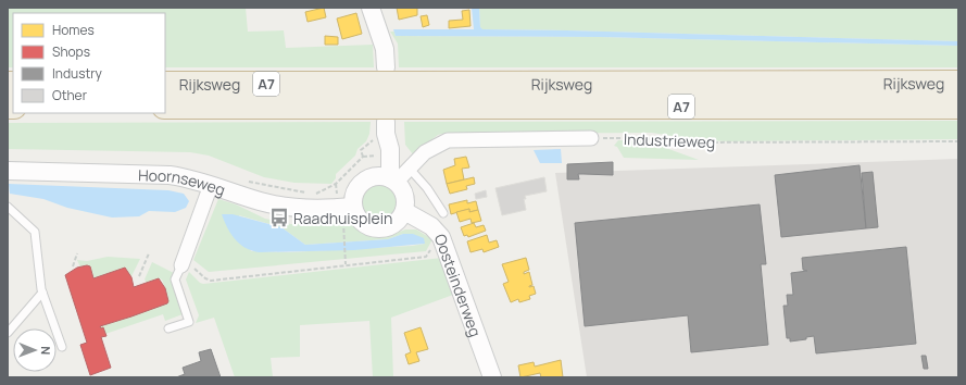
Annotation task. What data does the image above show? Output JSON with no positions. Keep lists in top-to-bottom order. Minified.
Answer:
{"streets":{"highway":["Rijksweg","A7"],"street":["Hoornseweg","Oosteinderweg"],"path":["Industrieweg"]},"crossings":[["Hoornseweg","Oosteinderweg"]],"places":{"bus stop":["Raadhuisplein"]},"legend":["Homes","Shops","Industry","Other"],"north":"right"}
